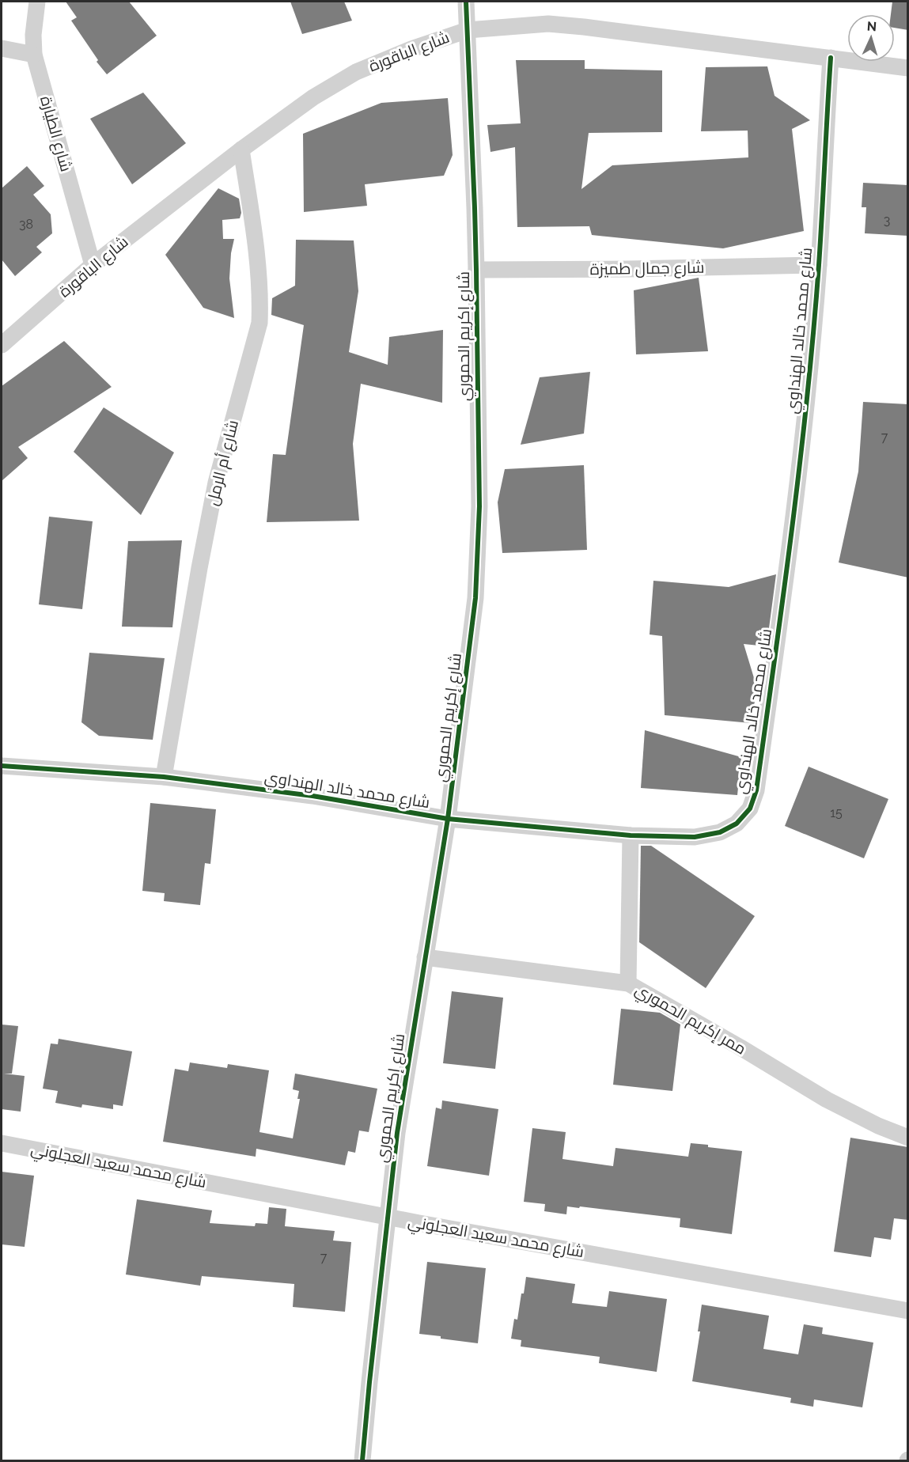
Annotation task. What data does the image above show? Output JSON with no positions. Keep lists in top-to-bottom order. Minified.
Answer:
{"streets":{"street":["شارع الباقورة","شارع الطيارة","شارع جمال طميزة","شارع محمد خالد الهنداوي","شارع إكريم الحموري","شارع أم الرمل","ممر إكريم الحموري","شارع محمد سعيد العجلوني"]},"crossings":[["شارع الباقورة","شارع الطيارة"],["شارع الباقورة","شارع محمد خالد الهنداوي"],["شارع الباقورة","شارع إكريم الحموري"],["شارع الباقورة","شارع أم الرمل"],["شارع جمال طميزة","شارع محمد خالد الهنداوي"],["شارع جمال طميزة","شارع إكريم الحموري"],["شارع محمد خالد الهنداوي","شارع إكريم الحموري"],["شارع محمد خالد الهنداوي","شارع أم الرمل"],["شارع إكريم الحموري","ممر إكريم الحموري"],["شارع إكريم الحموري","شارع محمد سعيد العجلوني"]],"house_numbers":["3","38","7","15","7"],"north":"top"}
